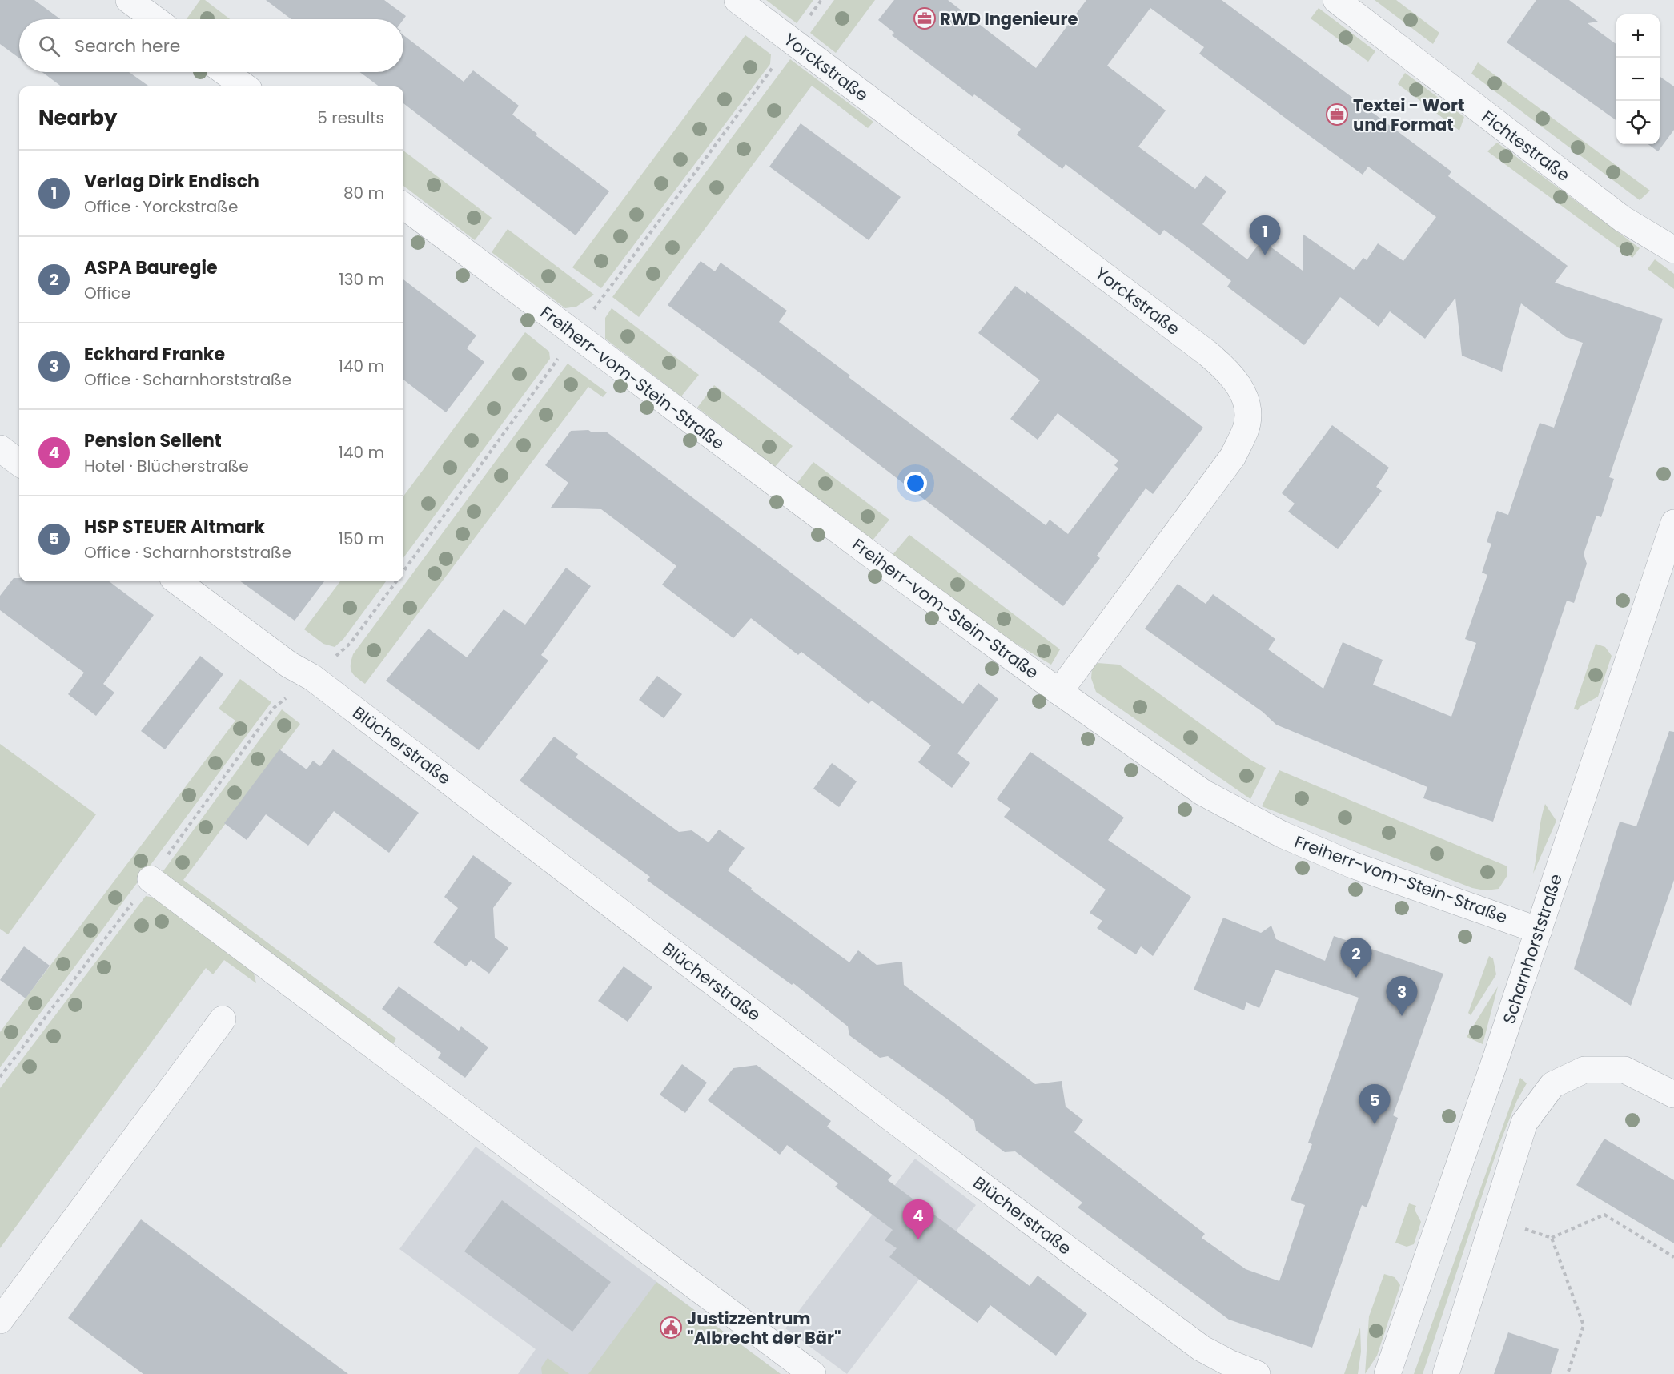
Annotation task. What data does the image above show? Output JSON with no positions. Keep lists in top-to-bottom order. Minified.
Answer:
{"streets":{"street":["Yorckstraße","Fichtestraße","Freiherr-vom-Stein-Straße","Blücherstraße","Scharnhorststraße"]},"crossings":[["Yorckstraße","Freiherr-vom-Stein-Straße"],["Freiherr-vom-Stein-Straße","Scharnhorststraße"]],"places":{"office":["RWD Ingenieure","Textei - Wort und Format"],"public building":["Justizzentrum \"Albrecht der Bär\""]},"page":{"map_buttons":["+","−"],"search":"Search here","heading":["Nearby","5 results"],"list":[{"mark":"1","name":"Verlag Dirk Endisch","note":"Office · Yorckstraße","value":"80 m"},{"mark":"2","name":"ASPA Bauregie","note":"Office","value":"130 m"},{"mark":"3","name":"Eckhard Franke","note":"Office · Scharnhorststraße","value":"140 m"},{"mark":"4","name":"Pension Sellent","note":"Hotel · Blücherstraße","value":"140 m"},{"mark":"5","name":"HSP STEUER Altmark","note":"Office · Scharnhorststraße","value":"150 m"}],"pins":["1","2","3","5","4"]}}
